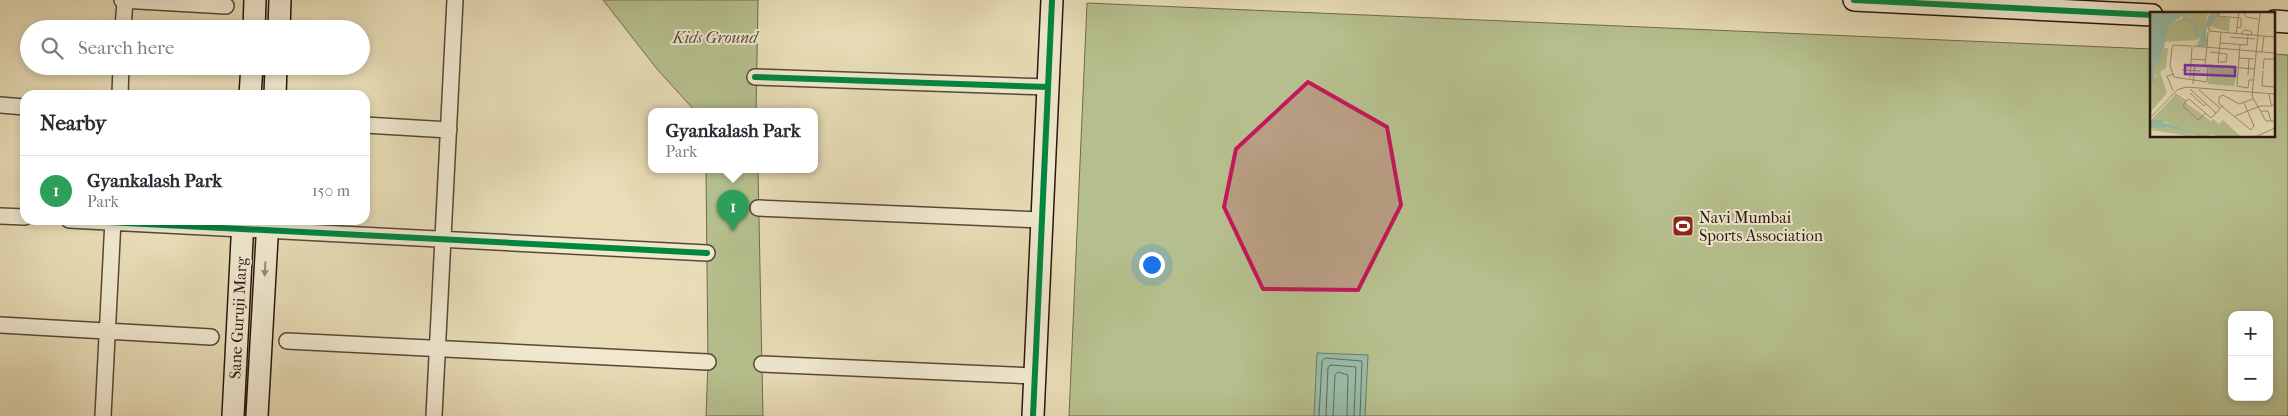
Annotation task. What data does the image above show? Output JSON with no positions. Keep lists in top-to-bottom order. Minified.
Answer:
{"streets":{"street":["Sane Guruji Marg"]},"parks":["Kids Ground"],"places":{"sports":["Navi Mumbai Sports Association"]},"page":{"search":"Search here","heading":"Nearby","popup":["Gyankalash Park","Park"],"list":[{"mark":"1","name":"Gyankalash Park","note":"Park","value":"150 m"}],"pins":"1","map_buttons":["+","−"]}}
